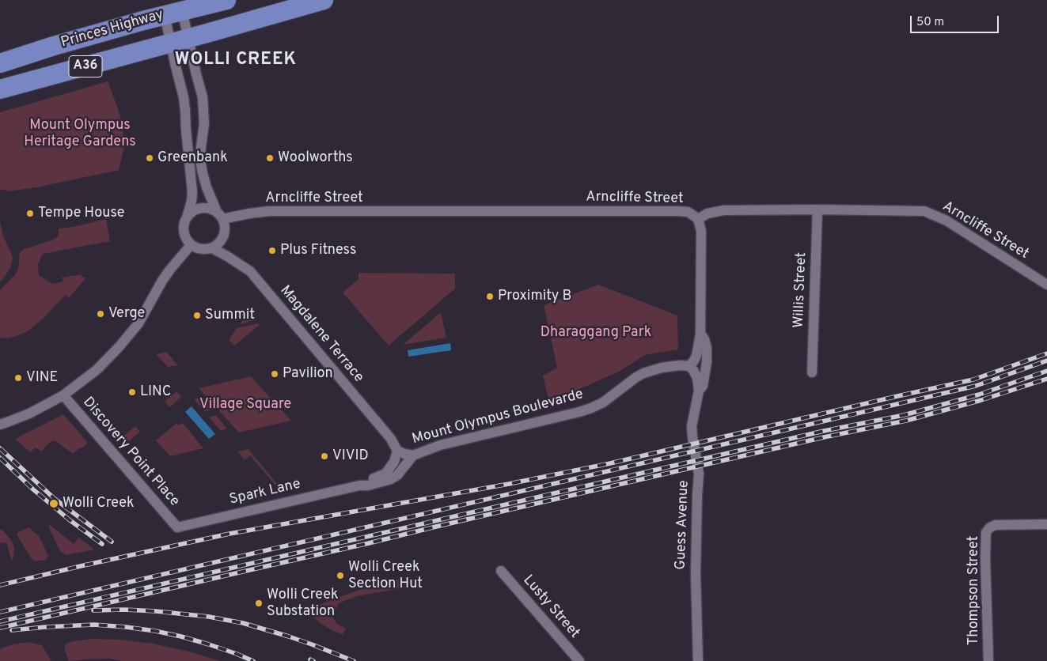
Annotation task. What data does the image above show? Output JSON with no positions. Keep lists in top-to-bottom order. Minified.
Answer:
{"streets":{"highway":["Princes Highway","A36"],"street":["Arncliffe Street","Willis Street","Magdalene Terrace","Mount Olympus Boulevarde","Discovery Point Place","Spark Lane","Guess Avenue","Thompson Street","Lusty Street"]},"crossings":[["Arncliffe Street","Willis Street"],["Arncliffe Street","Magdalene Terrace"],["Arncliffe Street","Guess Avenue"],["Magdalene Terrace","Mount Olympus Boulevarde"],["Magdalene Terrace","Spark Lane"],["Mount Olympus Boulevarde","Spark Lane"],["Mount Olympus Boulevarde","Guess Avenue"],["Discovery Point Place","Spark Lane"]],"districts":["WOLLI CREEK"],"parks":["Mount Olympus Heritage Gardens","Dharaggang Park","Village Square"],"places":["Greenbank","Woolworths","Tempe House","Plus Fitness","Proximity B","Verge","Summit","Pavilion","VINE","LINC","VIVID","Wolli Creek","Wolli Creek Section Hut","Wolli Creek Substation"],"scale_bar":"50 m"}
